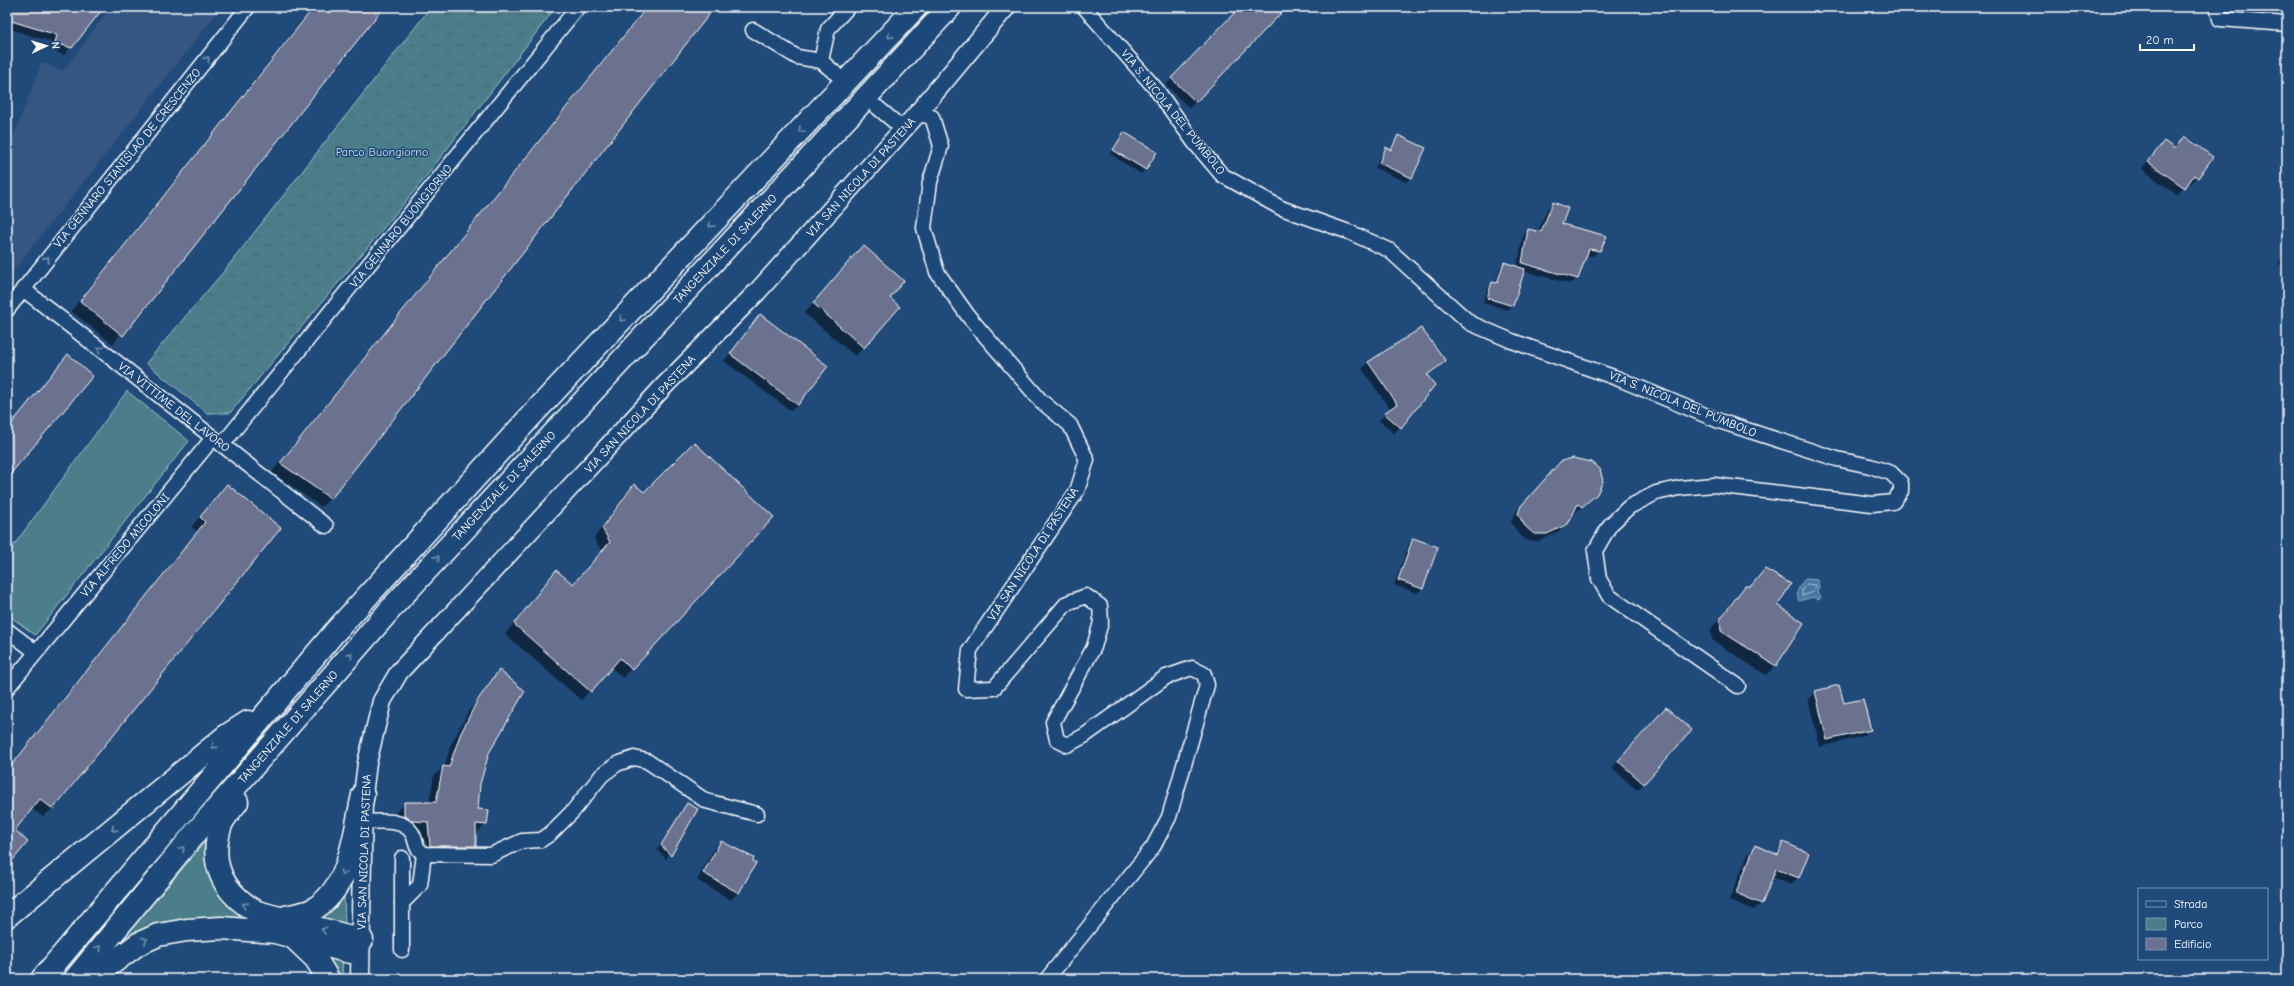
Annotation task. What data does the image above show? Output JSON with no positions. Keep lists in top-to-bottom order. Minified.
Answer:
{"streets":{"highway":["TANGENZIALE DI SALERNO"],"street":["VIA S. NICOLA DEL PUMBOLO","VIA GENNARO STANISLAO DE CRESCENZO","VIA SAN NICOLA DI PASTENA","VIA GENNARO BUONGIORNO","VIA VITTIME DEL LAVORO","VIA ALFREDO MICOLONI"]},"crossings":[["VIA GENNARO STANISLAO DE CRESCENZO","VIA VITTIME DEL LAVORO"],["VIA GENNARO BUONGIORNO","VIA VITTIME DEL LAVORO"],["VIA GENNARO BUONGIORNO","VIA ALFREDO MICOLONI"],["VIA VITTIME DEL LAVORO","VIA ALFREDO MICOLONI"]],"one_way":["VIA GENNARO STANISLAO DE CRESCENZO","VIA VITTIME DEL LAVORO"],"parks":["Parco Buongiorno"],"legend":["Strada","Parco","Edificio"],"scale_bar":"20 m","north":"right"}
